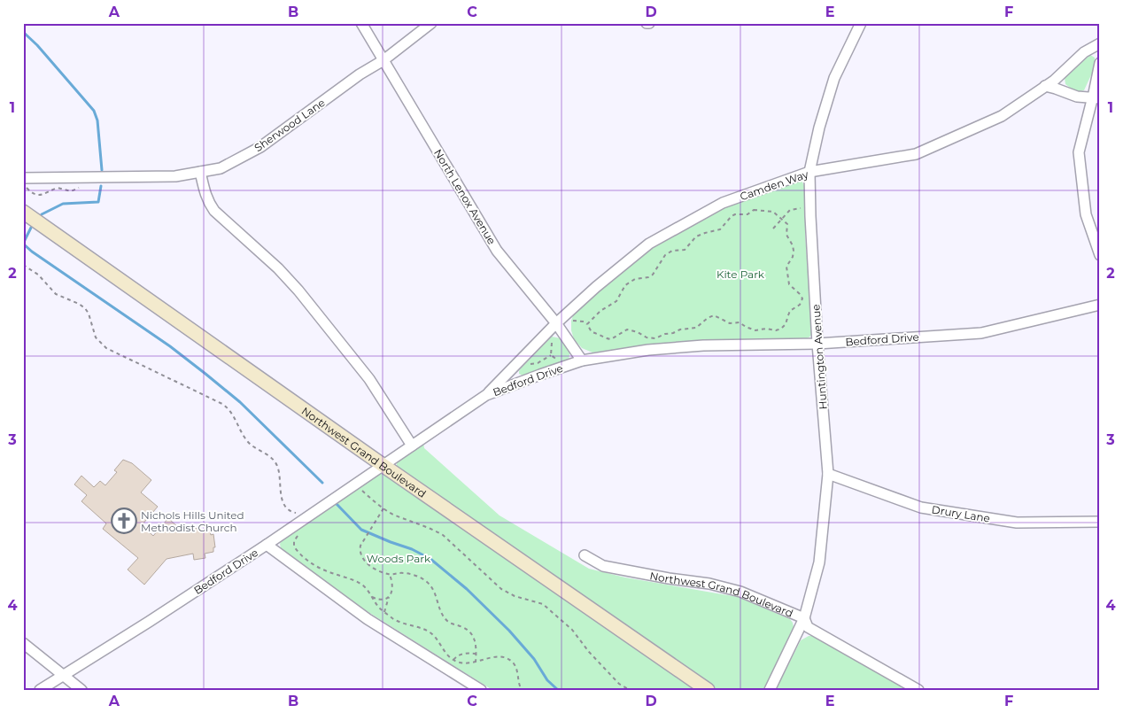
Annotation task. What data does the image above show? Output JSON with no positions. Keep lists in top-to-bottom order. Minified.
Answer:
{"streets":{"street":["Sherwood Lane","Camden Way","North Lenox Avenue","Bedford Drive","Huntington Avenue","Northwest Grand Boulevard","Drury Lane"]},"crossings":[["Sherwood Lane","North Lenox Avenue"],["Camden Way","North Lenox Avenue"],["Camden Way","Bedford Drive"],["Camden Way","Huntington Avenue"],["North Lenox Avenue","Bedford Drive"],["Bedford Drive","Huntington Avenue"],["Bedford Drive","Northwest Grand Boulevard"],["Huntington Avenue","Northwest Grand Boulevard"],["Huntington Avenue","Drury Lane"]],"parks":["Kite Park","Woods Park"],"places":{"church":["Nichols Hills United Methodist Church"]},"grid":{"columns":["A","B","C","D","E","F"],"rows":["1","2","3","4"]}}
